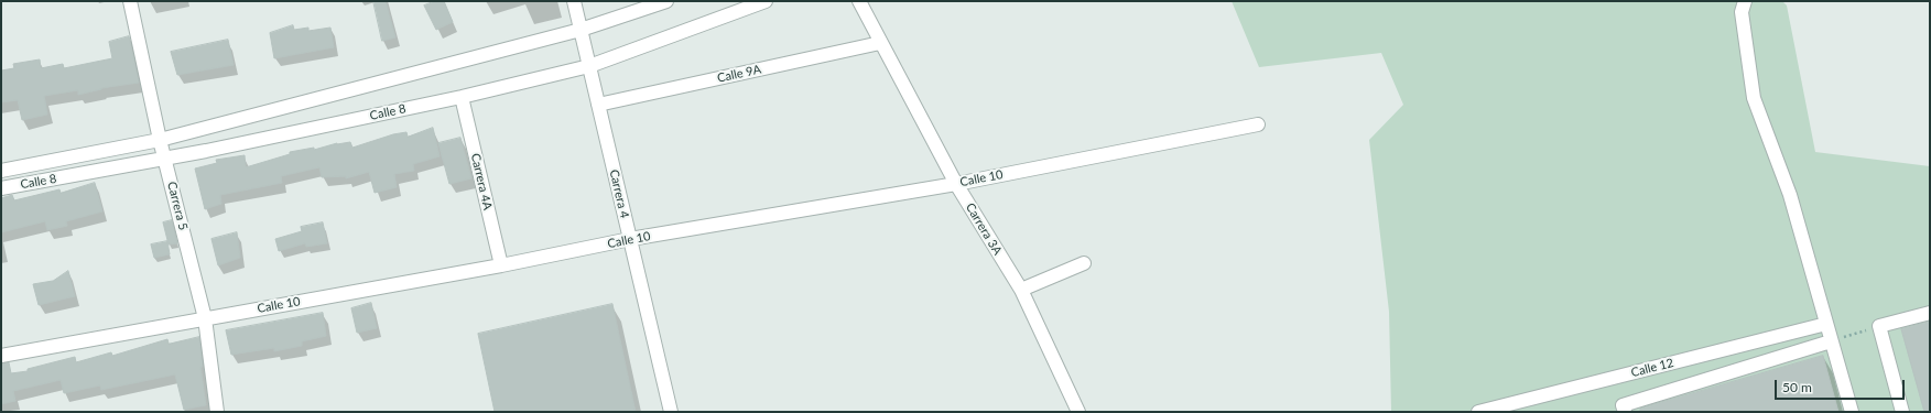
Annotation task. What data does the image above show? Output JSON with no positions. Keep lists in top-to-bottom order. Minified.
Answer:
{"streets":{"street":["Calle 9A","Calle 8","Calle 10","Carrera 4A","Carrera 4","Carrera 5","Carrera 3A","Calle 12"]},"crossings":[["Calle 9A","Carrera 4"],["Calle 9A","Carrera 3A"],["Calle 8","Carrera 4A"],["Calle 8","Carrera 4"],["Calle 8","Carrera 5"],["Calle 10","Carrera 4A"],["Calle 10","Carrera 4"],["Calle 10","Carrera 5"],["Calle 10","Carrera 3A"]],"scale_bar":"50 m"}
